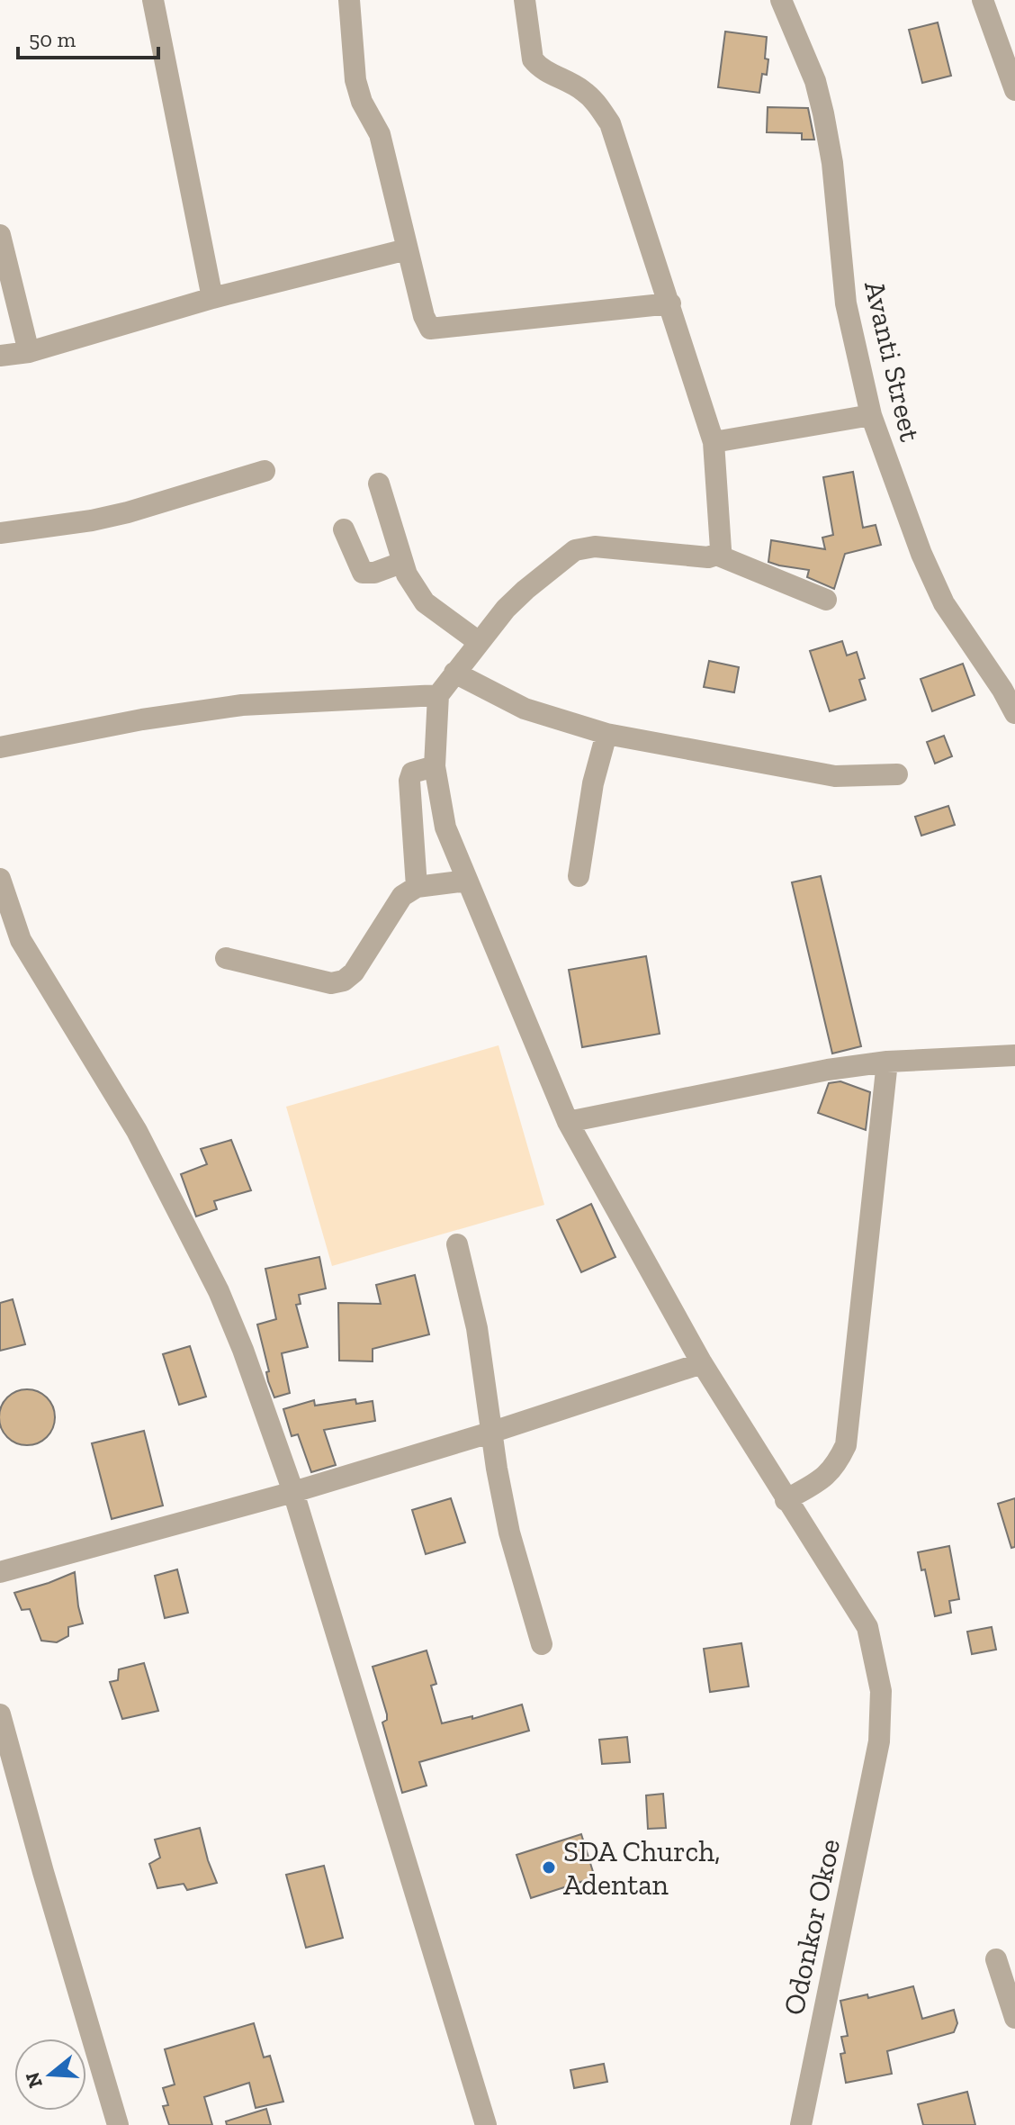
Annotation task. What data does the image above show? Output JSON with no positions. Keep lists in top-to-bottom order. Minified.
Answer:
{"streets":{"street":["Avanti Street","Odonkor Okoe"]},"places":["SDA Church, Adentan"],"scale_bar":"50 m","north":"left"}
